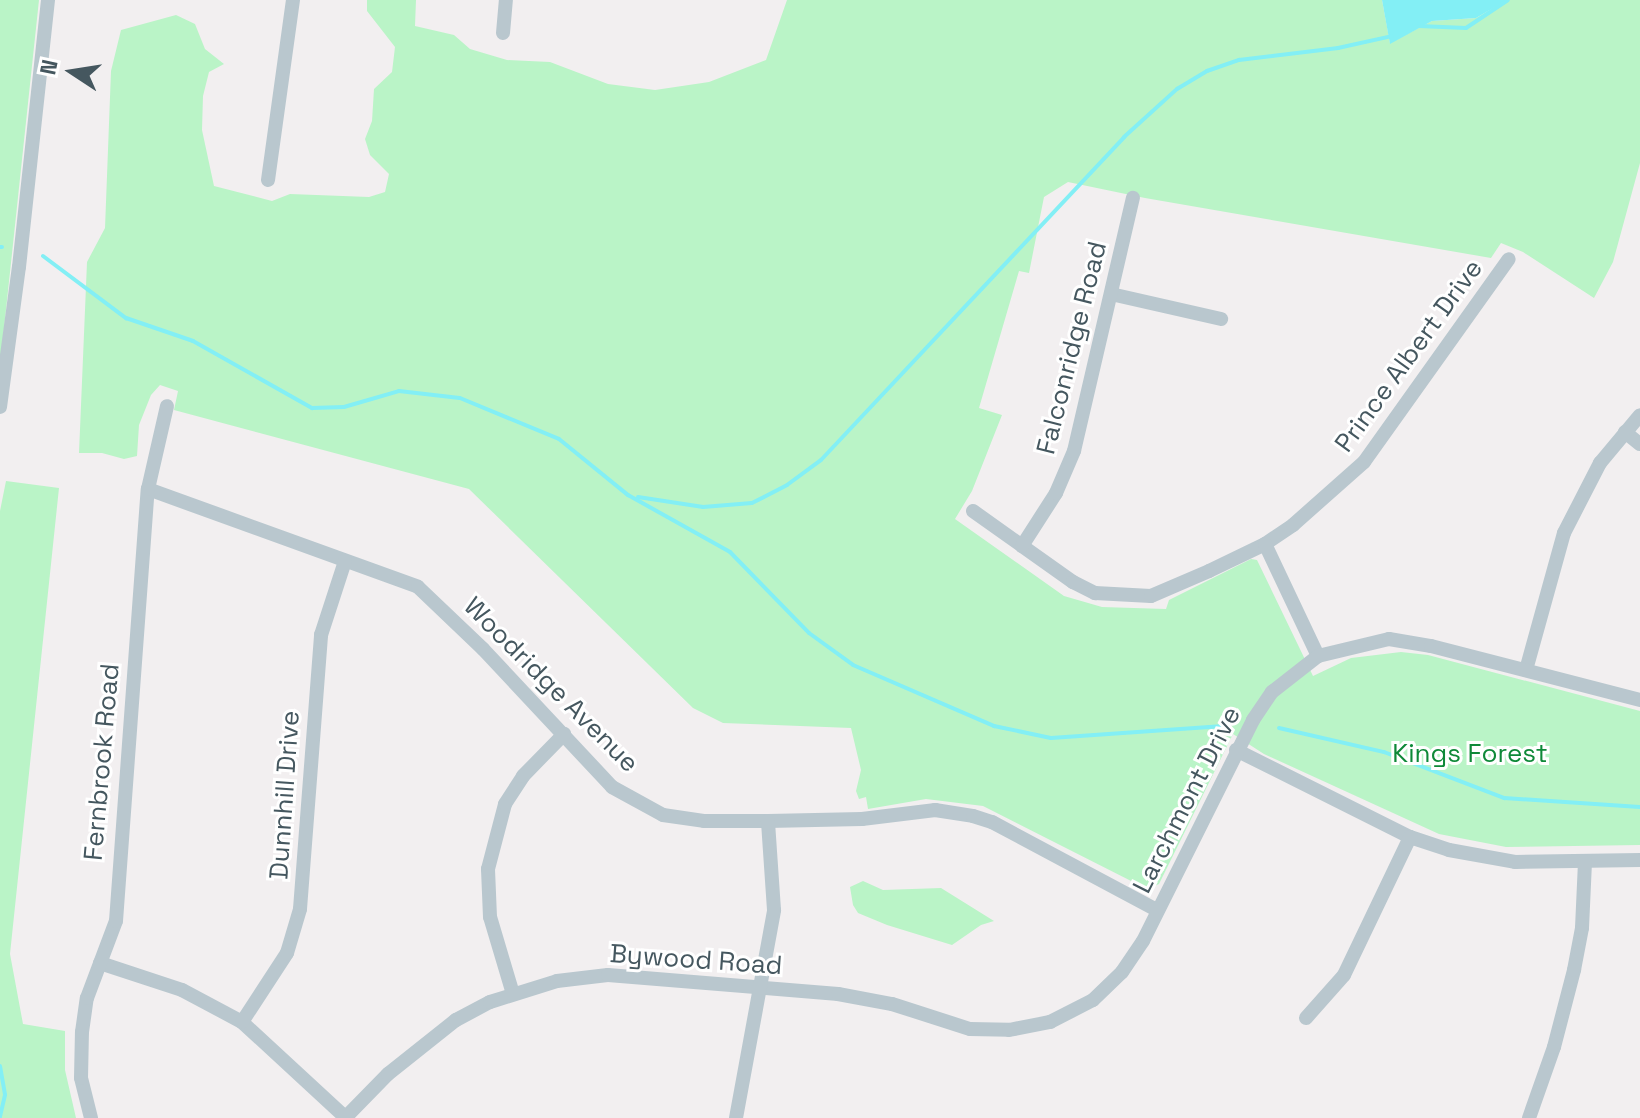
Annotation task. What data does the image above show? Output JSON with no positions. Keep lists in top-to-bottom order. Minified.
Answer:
{"streets":{"street":["Falconridge Road","Prince Albert Drive","Woodridge Avenue","Fernbrook Road","Dunnhill Drive","Larchmont Drive","Bywood Road"]},"crossings":[["Falconridge Road","Prince Albert Drive"],["Woodridge Avenue","Fernbrook Road"],["Woodridge Avenue","Dunnhill Drive"],["Woodridge Avenue","Larchmont Drive"],["Larchmont Drive","Bywood Road"]],"parks":["Kings Forest"],"north":"left"}
